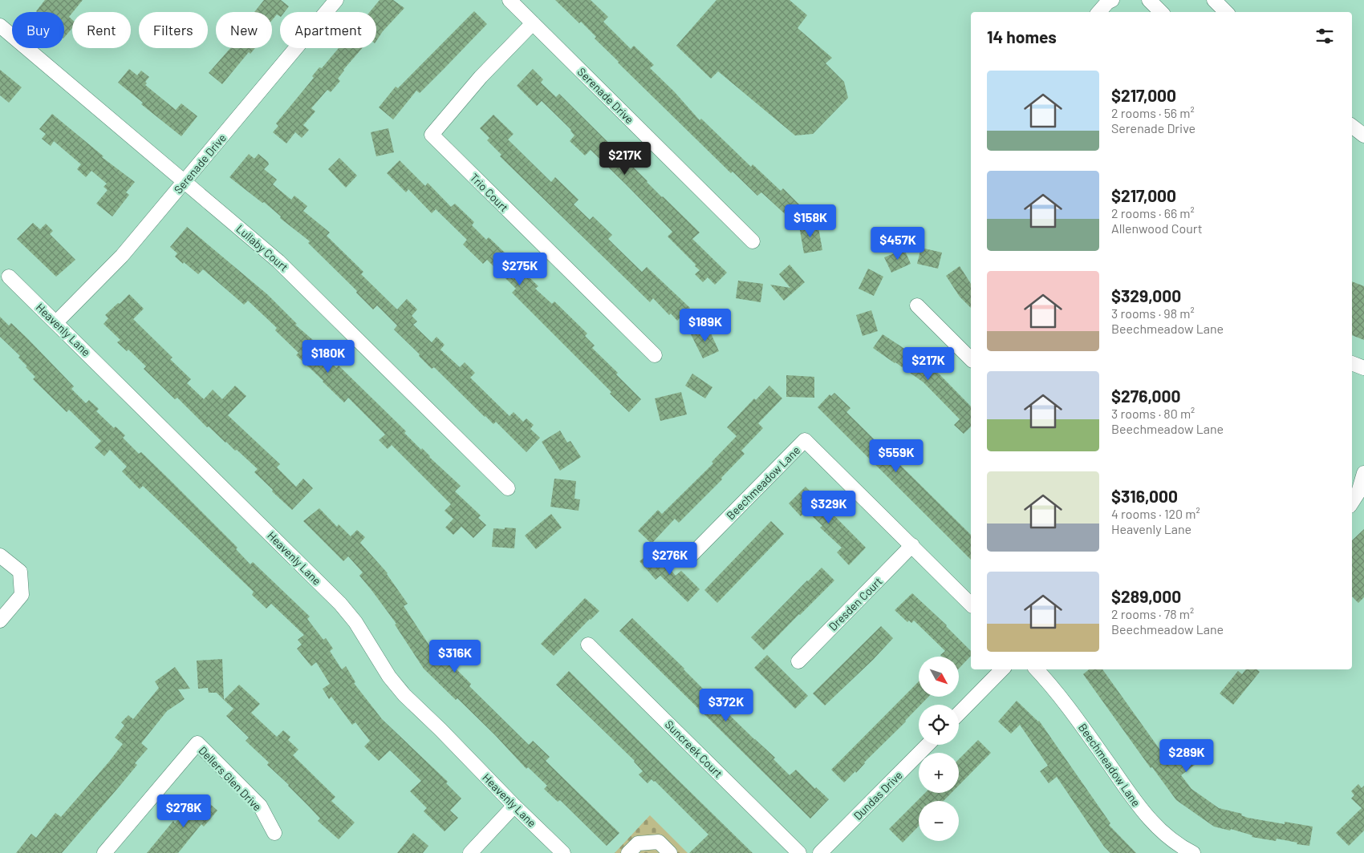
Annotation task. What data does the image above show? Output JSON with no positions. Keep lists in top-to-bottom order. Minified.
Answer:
{"streets":{"street":["Serenade Drive","Trio Court","Lullaby Court","Heavenly Lane","Beechmeadow Lane","Dresden Court","Suncreek Court","Dellers Glen Drive","Dundas Drive"]},"crossings":[["Serenade Drive","Trio Court"],["Serenade Drive","Lullaby Court"],["Serenade Drive","Heavenly Lane"],["Beechmeadow Lane","Dresden Court"]],"north":"bottom right","page":{"chip":["Buy","Rent","Filters","New","Apartment"],"heading":"14 homes","list":[{"name":"$217,000","note":"2 rooms · 56 m² · Serenade Drive"},{"name":"$217,000","note":"2 rooms · 66 m² · Allenwood Court"},{"name":"$329,000","note":"3 rooms · 98 m² · Beechmeadow Lane"},{"name":"$276,000","note":"3 rooms · 80 m² · Beechmeadow Lane"},{"name":"$316,000","note":"4 rooms · 120 m² · Heavenly Lane"},{"name":"$289,000","note":"2 rooms · 78 m² · Beechmeadow Lane"}],"price":["$217K","$158K","$457K","$275K","$189K","$180K","$217K","$559K","$329K","$276K","$316K","$372K","$289K","$278K"],"map_buttons":["+","−"]}}
